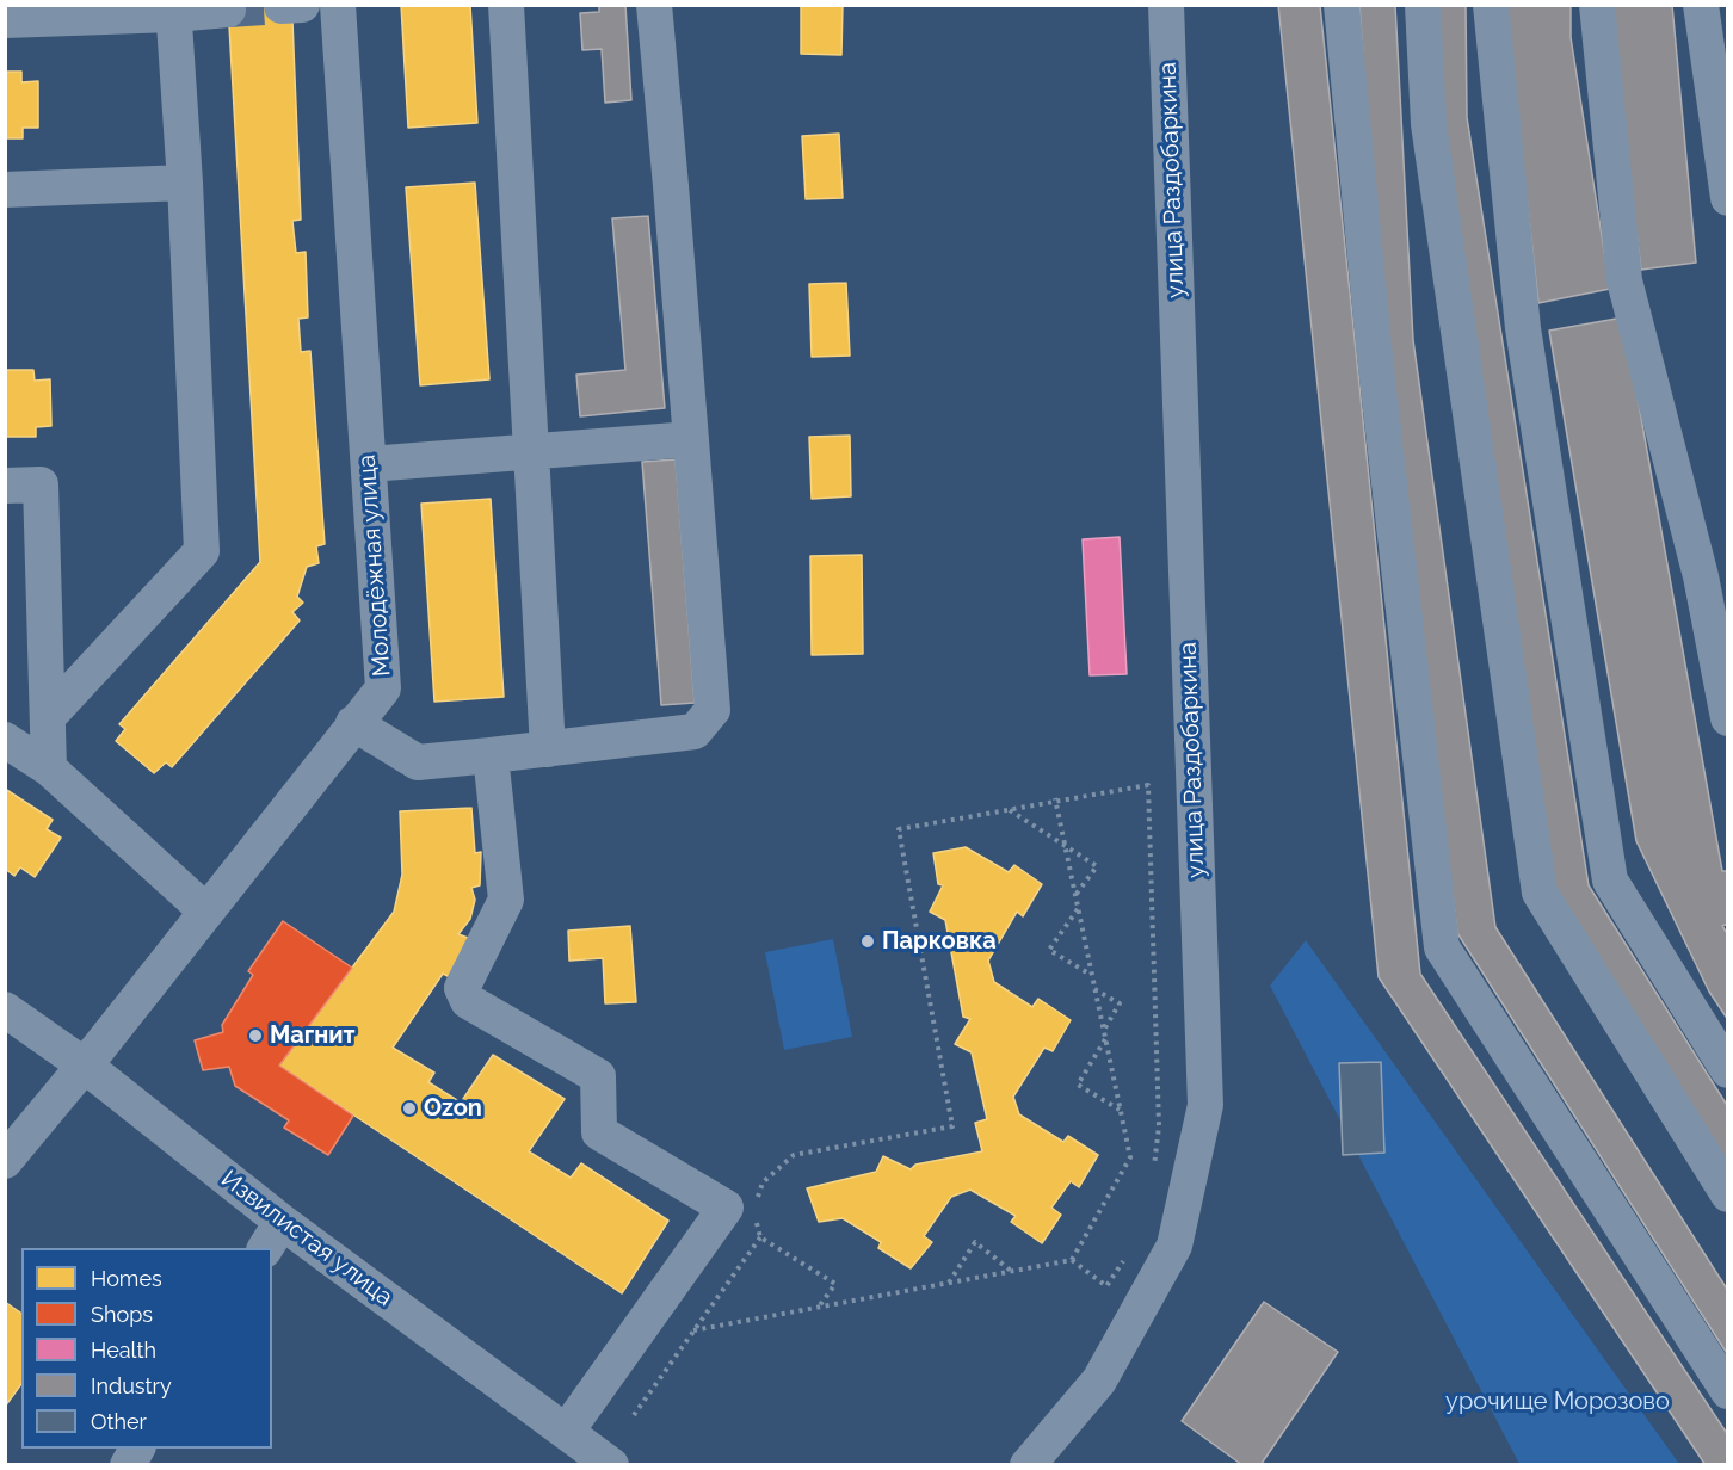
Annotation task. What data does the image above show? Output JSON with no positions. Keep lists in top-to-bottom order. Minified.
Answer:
{"streets":{"street":["улица Раздобаркина","Молодёжная улица","Извилистая улица"]},"crossings":[["Молодёжная улица","Извилистая улица"]],"parks":["урочище Морозово"],"places":["Парковка","Магнит","Ozon"],"legend":["Homes","Shops","Health","Industry","Other"]}
